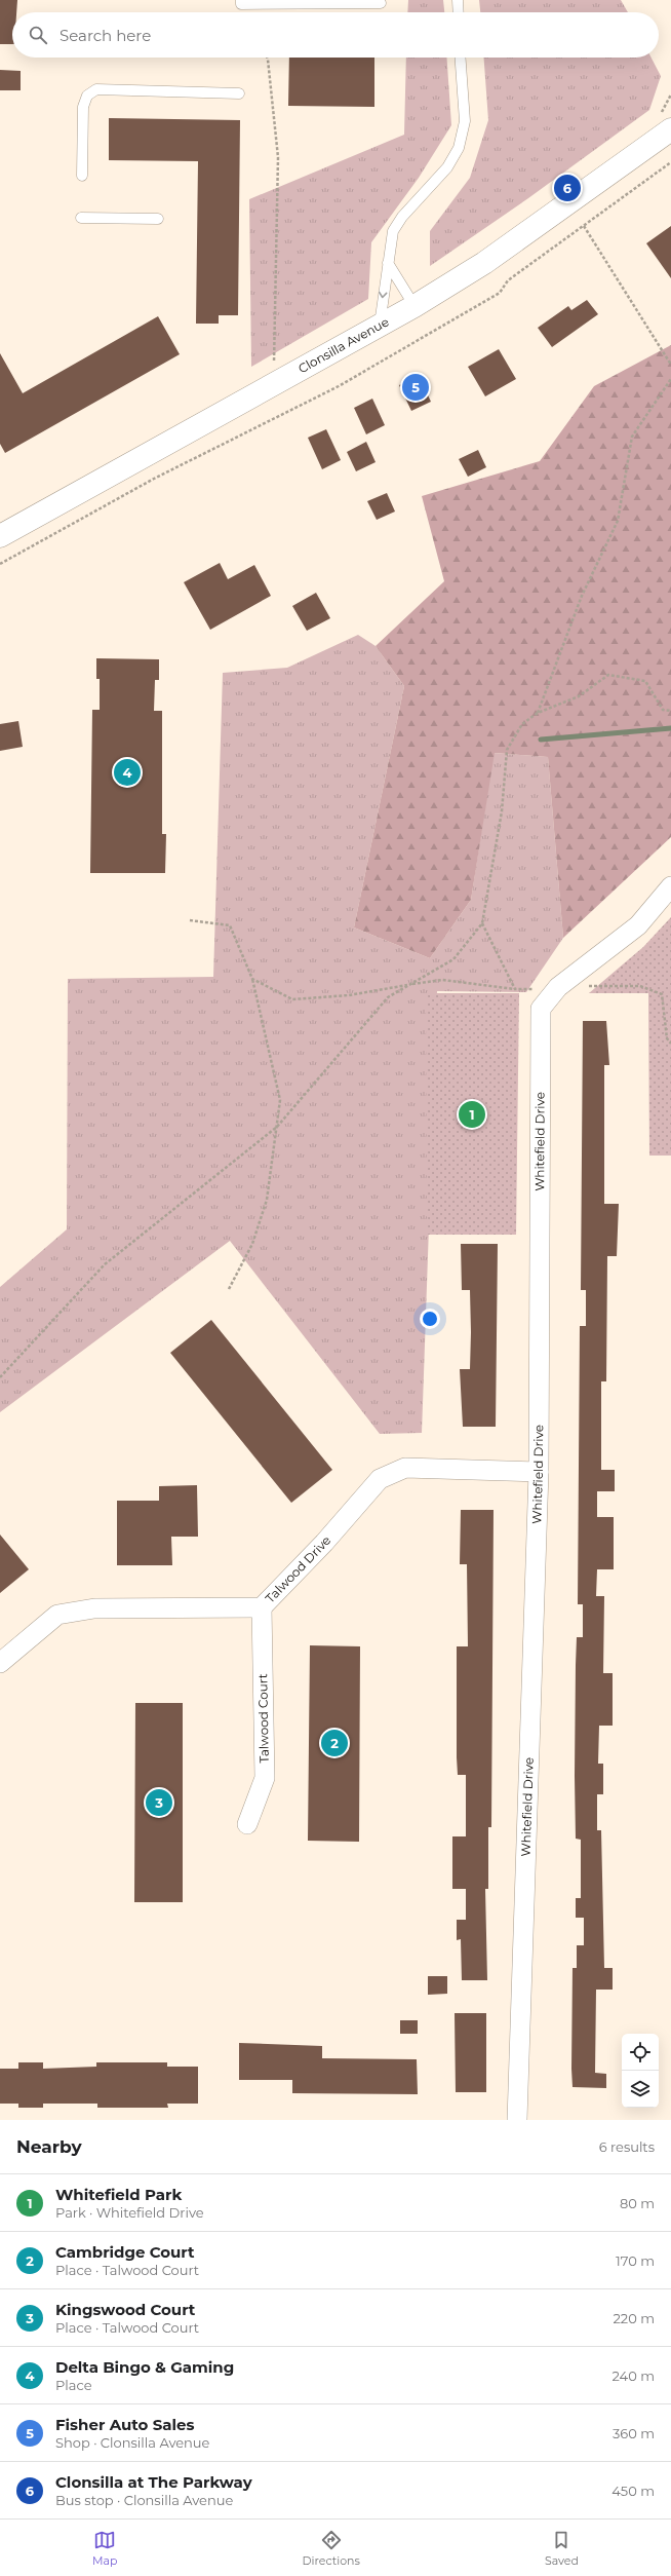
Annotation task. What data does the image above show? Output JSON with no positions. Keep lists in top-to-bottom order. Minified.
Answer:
{"streets":{"main road":["Clonsilla Avenue"],"street":["Whitefield Drive","Talwood Drive","Talwood Court"]},"crossings":[["Whitefield Drive","Talwood Drive"],["Talwood Drive","Talwood Court"]],"page":{"search":"Search here","pins":["6","5","4","1","2","3"],"heading":["Nearby","6 results"],"list":[{"mark":"1","name":"Whitefield Park","note":"Park · Whitefield Drive","value":"80 m"},{"mark":"2","name":"Cambridge Court","note":"Place · Talwood Court","value":"170 m"},{"mark":"3","name":"Kingswood Court","note":"Place · Talwood Court","value":"220 m"},{"mark":"4","name":"Delta Bingo & Gaming","note":"Place","value":"240 m"},{"mark":"5","name":"Fisher Auto Sales","note":"Shop · Clonsilla Avenue","value":"360 m"},{"mark":"6","name":"Clonsilla at The Parkway","note":"Bus stop · Clonsilla Avenue","value":"450 m"}],"nav":["Map","Directions","Saved"]}}
